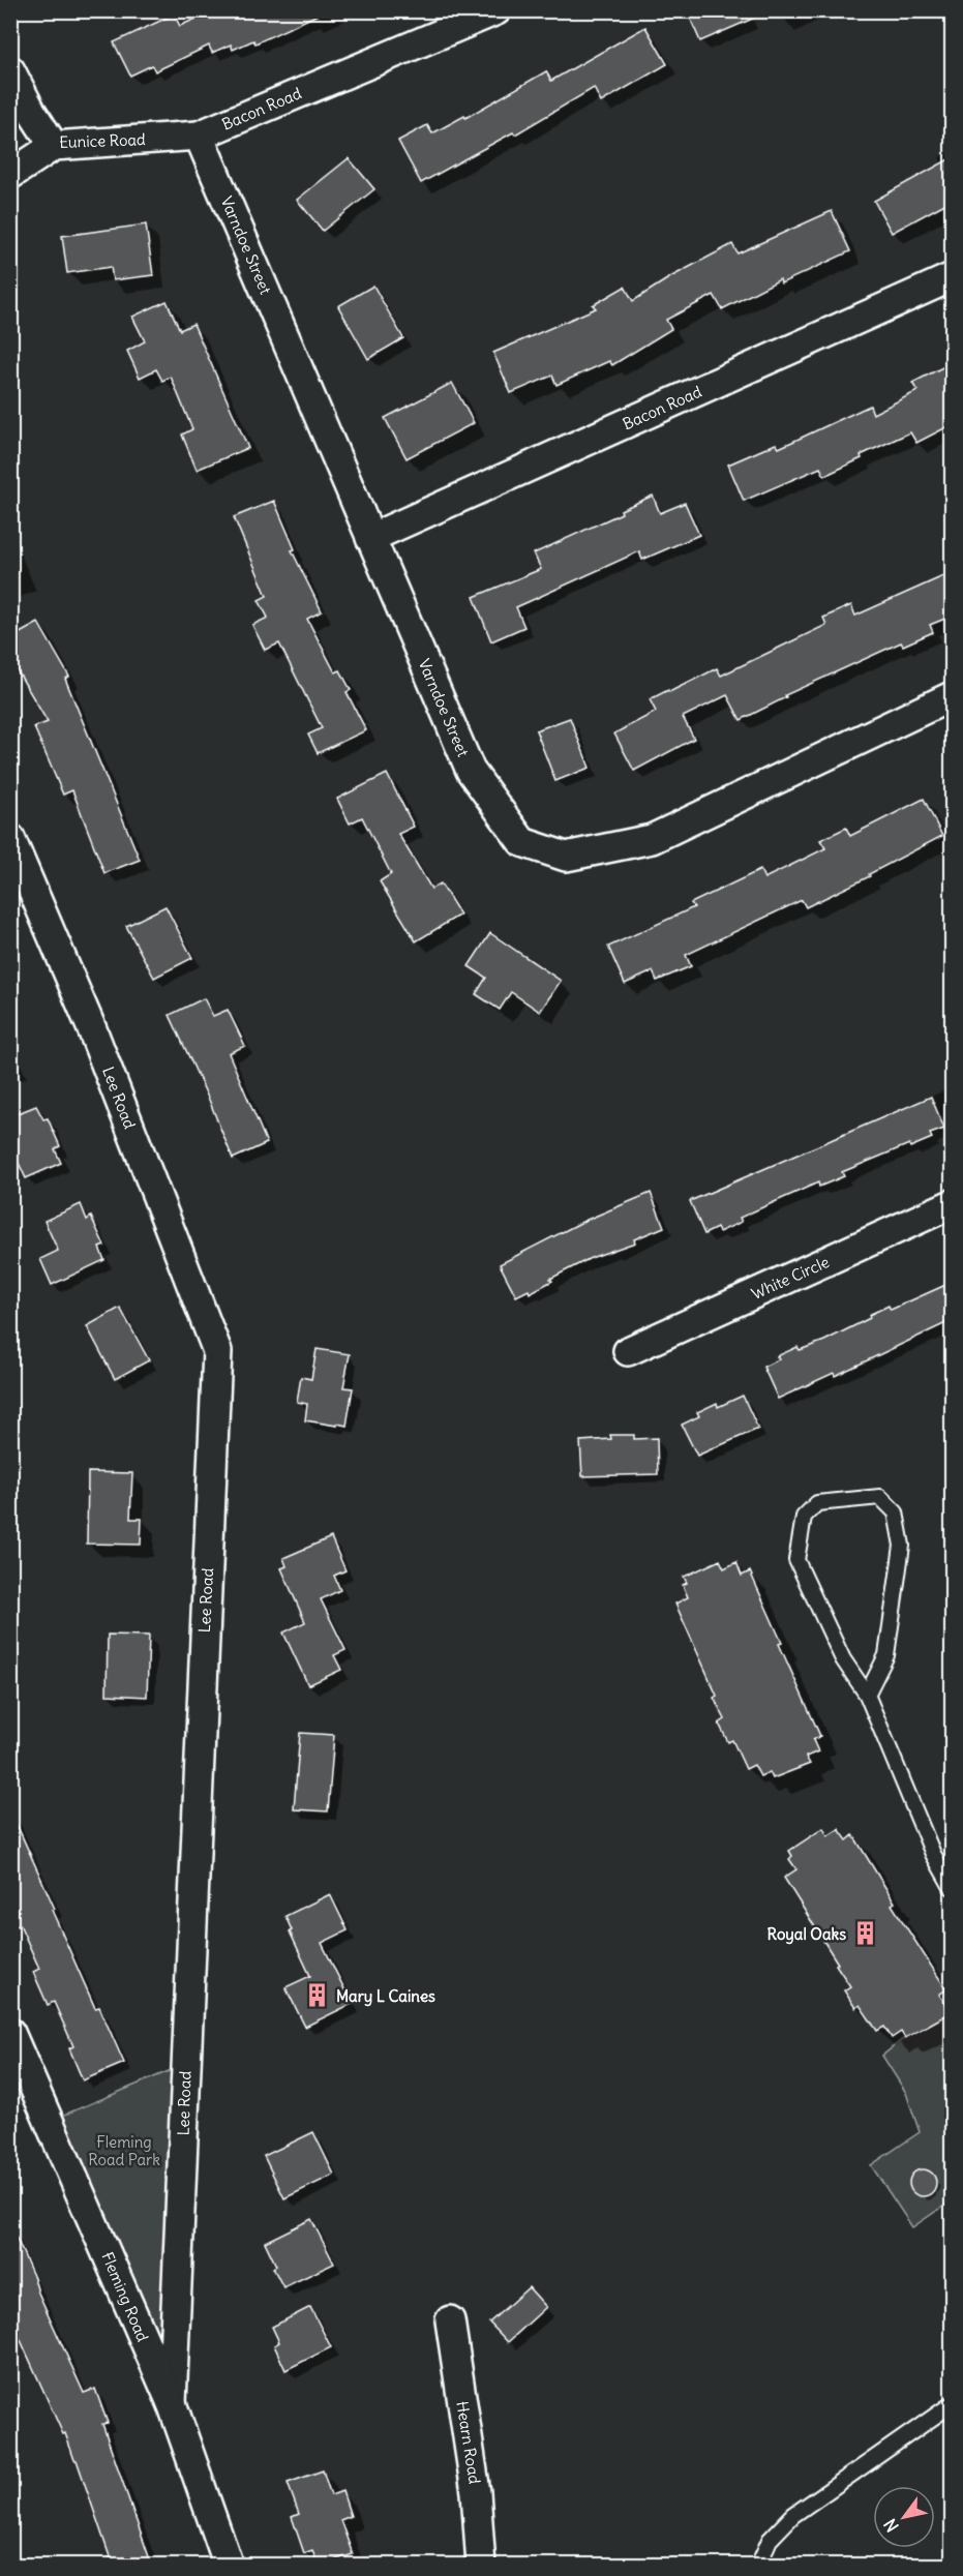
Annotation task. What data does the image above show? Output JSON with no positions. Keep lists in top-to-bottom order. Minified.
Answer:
{"streets":{"street":["Bacon Road","Eunice Road","Varndoe Street","Lee Road","White Circle","Fleming Road","Hearn Road"]},"crossings":[["Bacon Road","Eunice Road"],["Bacon Road","Varndoe Street"],["Eunice Road","Varndoe Street"],["Lee Road","Fleming Road"]],"parks":["Fleming Road Park"],"places":{"building":["Royal Oaks","Mary L Caines"]},"north":"bottom left"}
